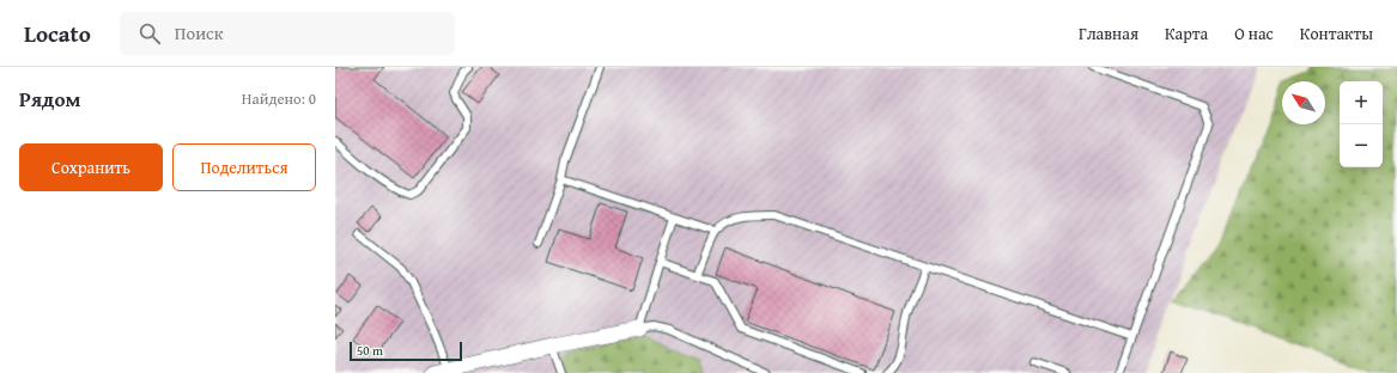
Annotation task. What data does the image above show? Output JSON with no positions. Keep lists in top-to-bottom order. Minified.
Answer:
{"scale_bar":"50 m","north":"top left","page":{"header":"Locato","search":"Поиск","nav":["Главная","Карта","О нас","Контакты"],"heading":["Рядом","Найдено: 0"],"map_buttons":["+","−"],"buttons":["Сохранить","Поделиться"],"scale":"50 m"}}
